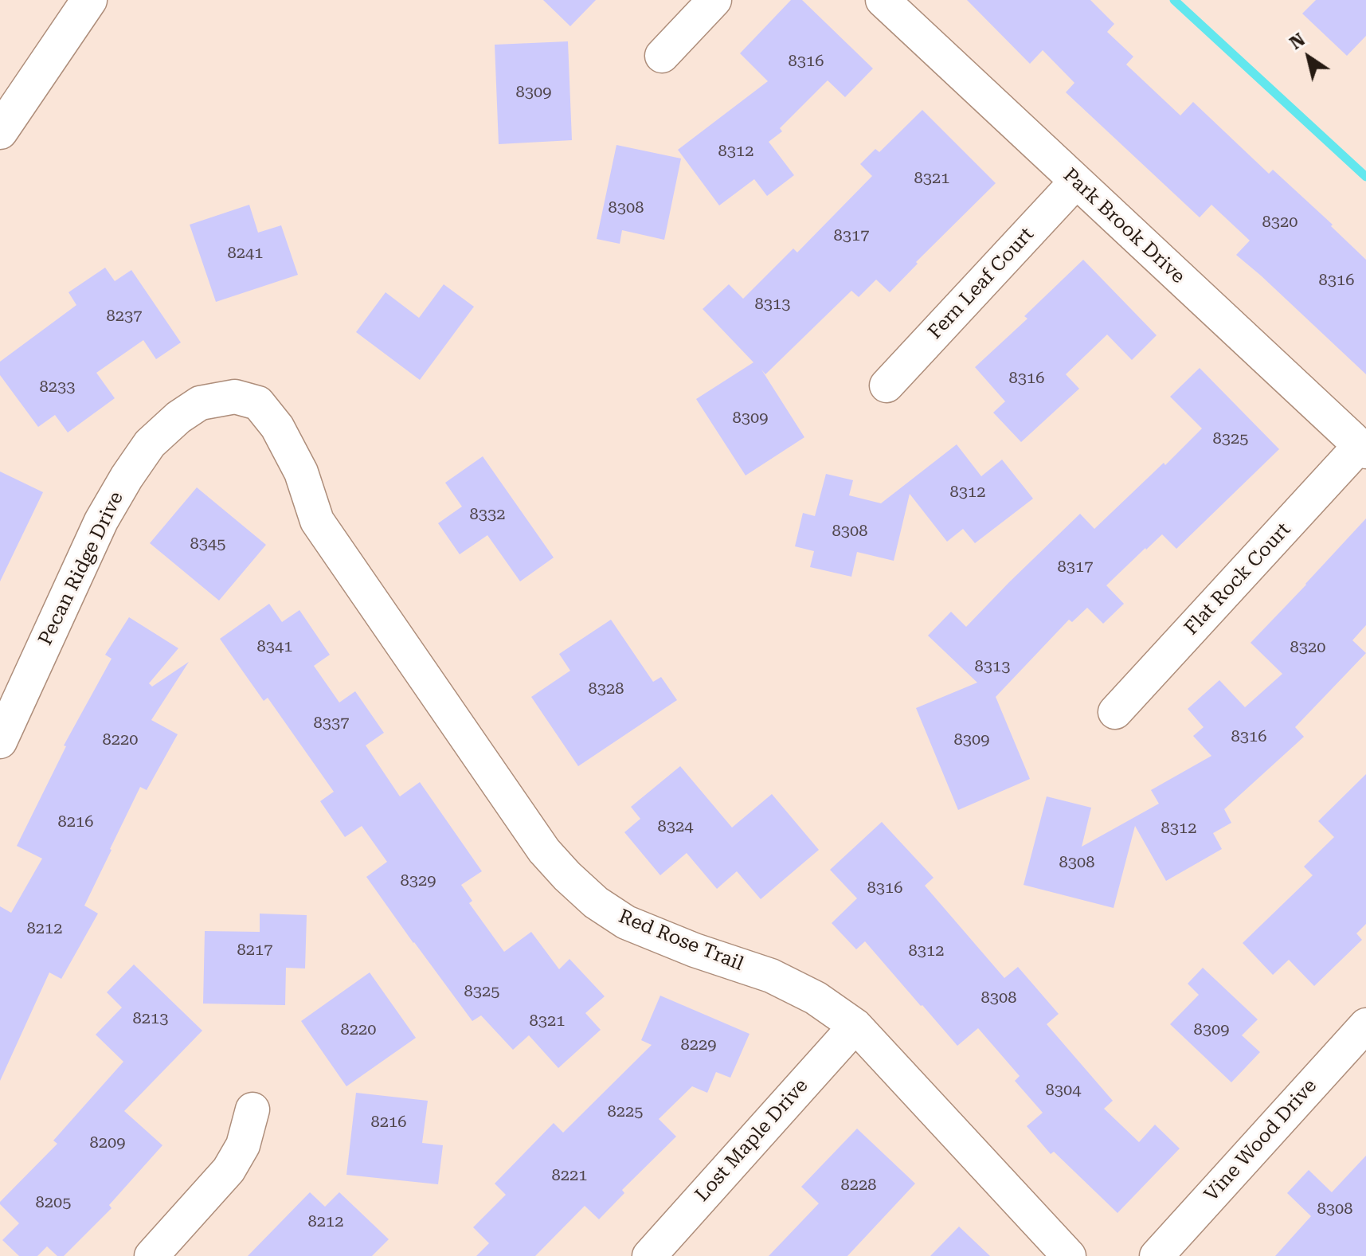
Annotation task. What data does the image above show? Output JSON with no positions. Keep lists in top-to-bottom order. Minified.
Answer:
{"streets":{"street":["Park Brook Drive","Fern Leaf Court","Pecan Ridge Drive","Flat Rock Court","Red Rose Trail","Lost Maple Drive","Vine Wood Drive"]},"crossings":[["Park Brook Drive","Fern Leaf Court"],["Park Brook Drive","Flat Rock Court"],["Pecan Ridge Drive","Red Rose Trail"],["Red Rose Trail","Lost Maple Drive"]],"house_numbers":["8316","8309","8312","8321","8308","8320","8317","8241","8316","8313","8237","8316","8233","8309","8325","8312","8332","8308","8345","8317","8341","8320","8313","8328","8337","8316","8220","8309","8216","8324","8312","8308","8329","8316","8212","8217","8312","8325","8308","8213","8321","8220","8309","8229","8304","8225","8216","8209","8221","8228","8205","8308","8212"],"north":"top left"}
